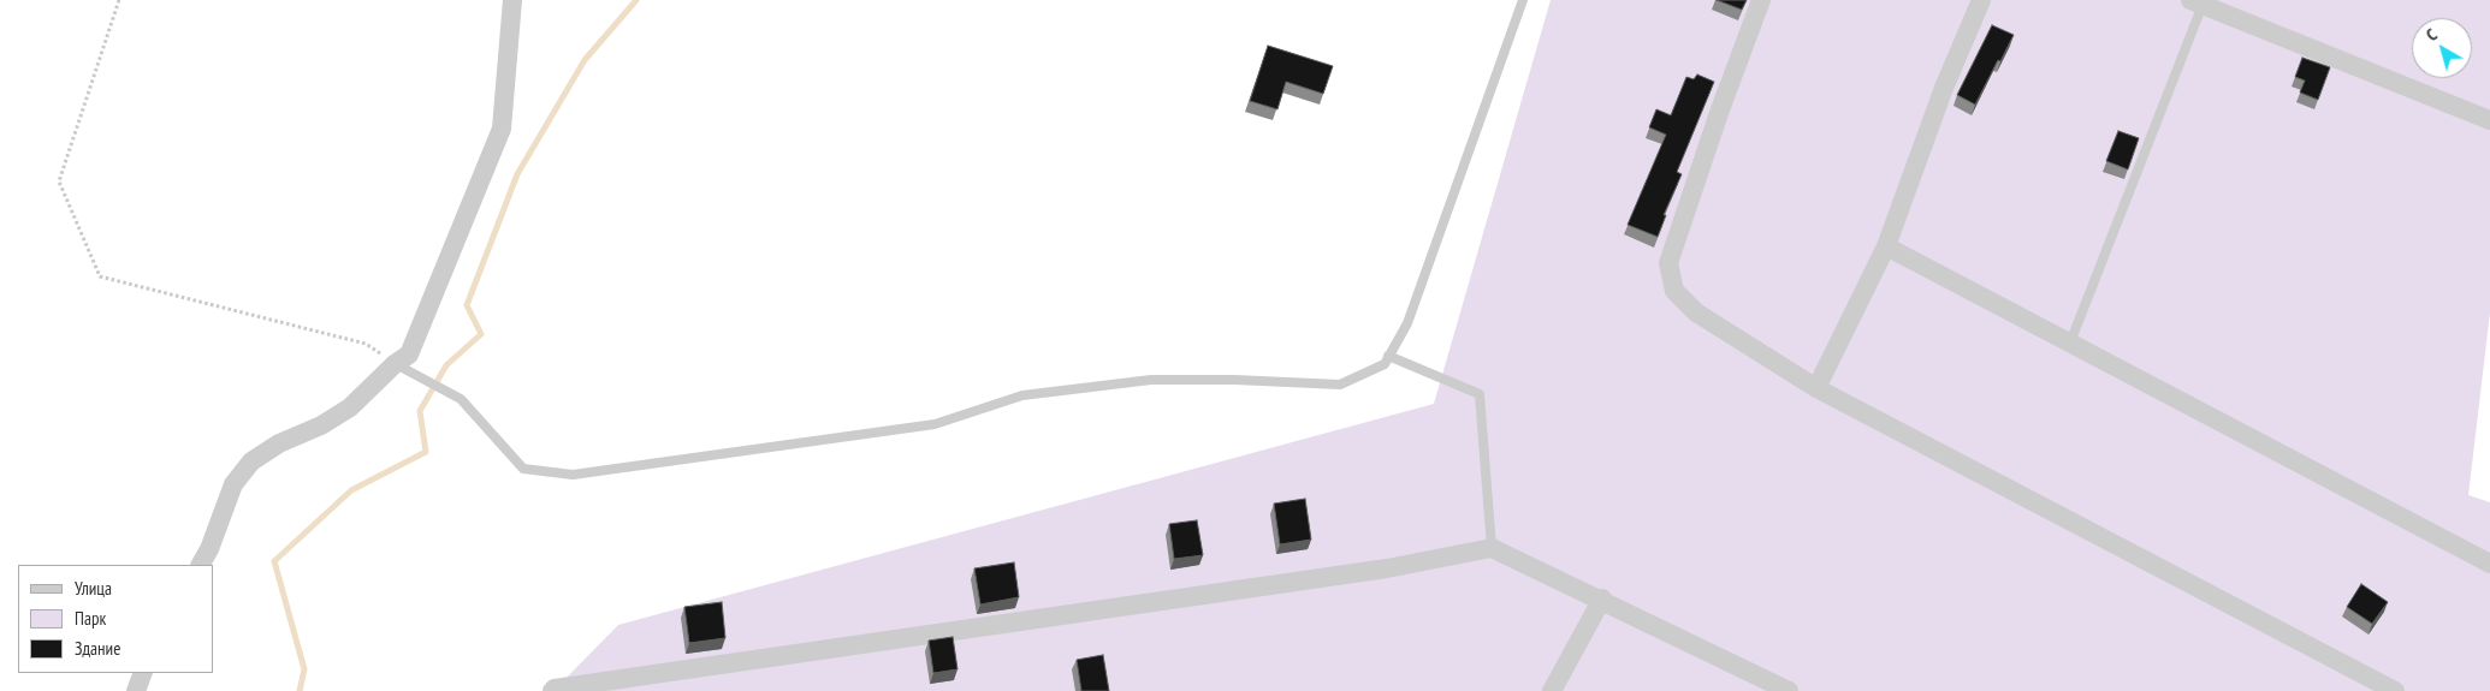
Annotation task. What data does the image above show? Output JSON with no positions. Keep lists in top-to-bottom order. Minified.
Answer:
{"legend":["Улица","Парк","Здание"],"north":"top left"}
